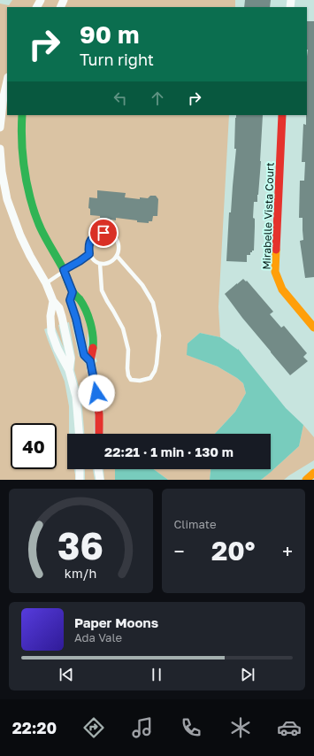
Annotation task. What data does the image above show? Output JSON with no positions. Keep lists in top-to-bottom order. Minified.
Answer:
{"streets":{"street":["Mirabelle Vista Court"]},"page":{"turn":["90 m","Turn right"],"limit":"40","trip":"22:21 · 1 min · 130 m","tile":"Climate","heat":["−","20°","+"],"song":["Paper Moons","Ada Vale"],"tabs":"22:20","gauge":["36","km/h"]}}
